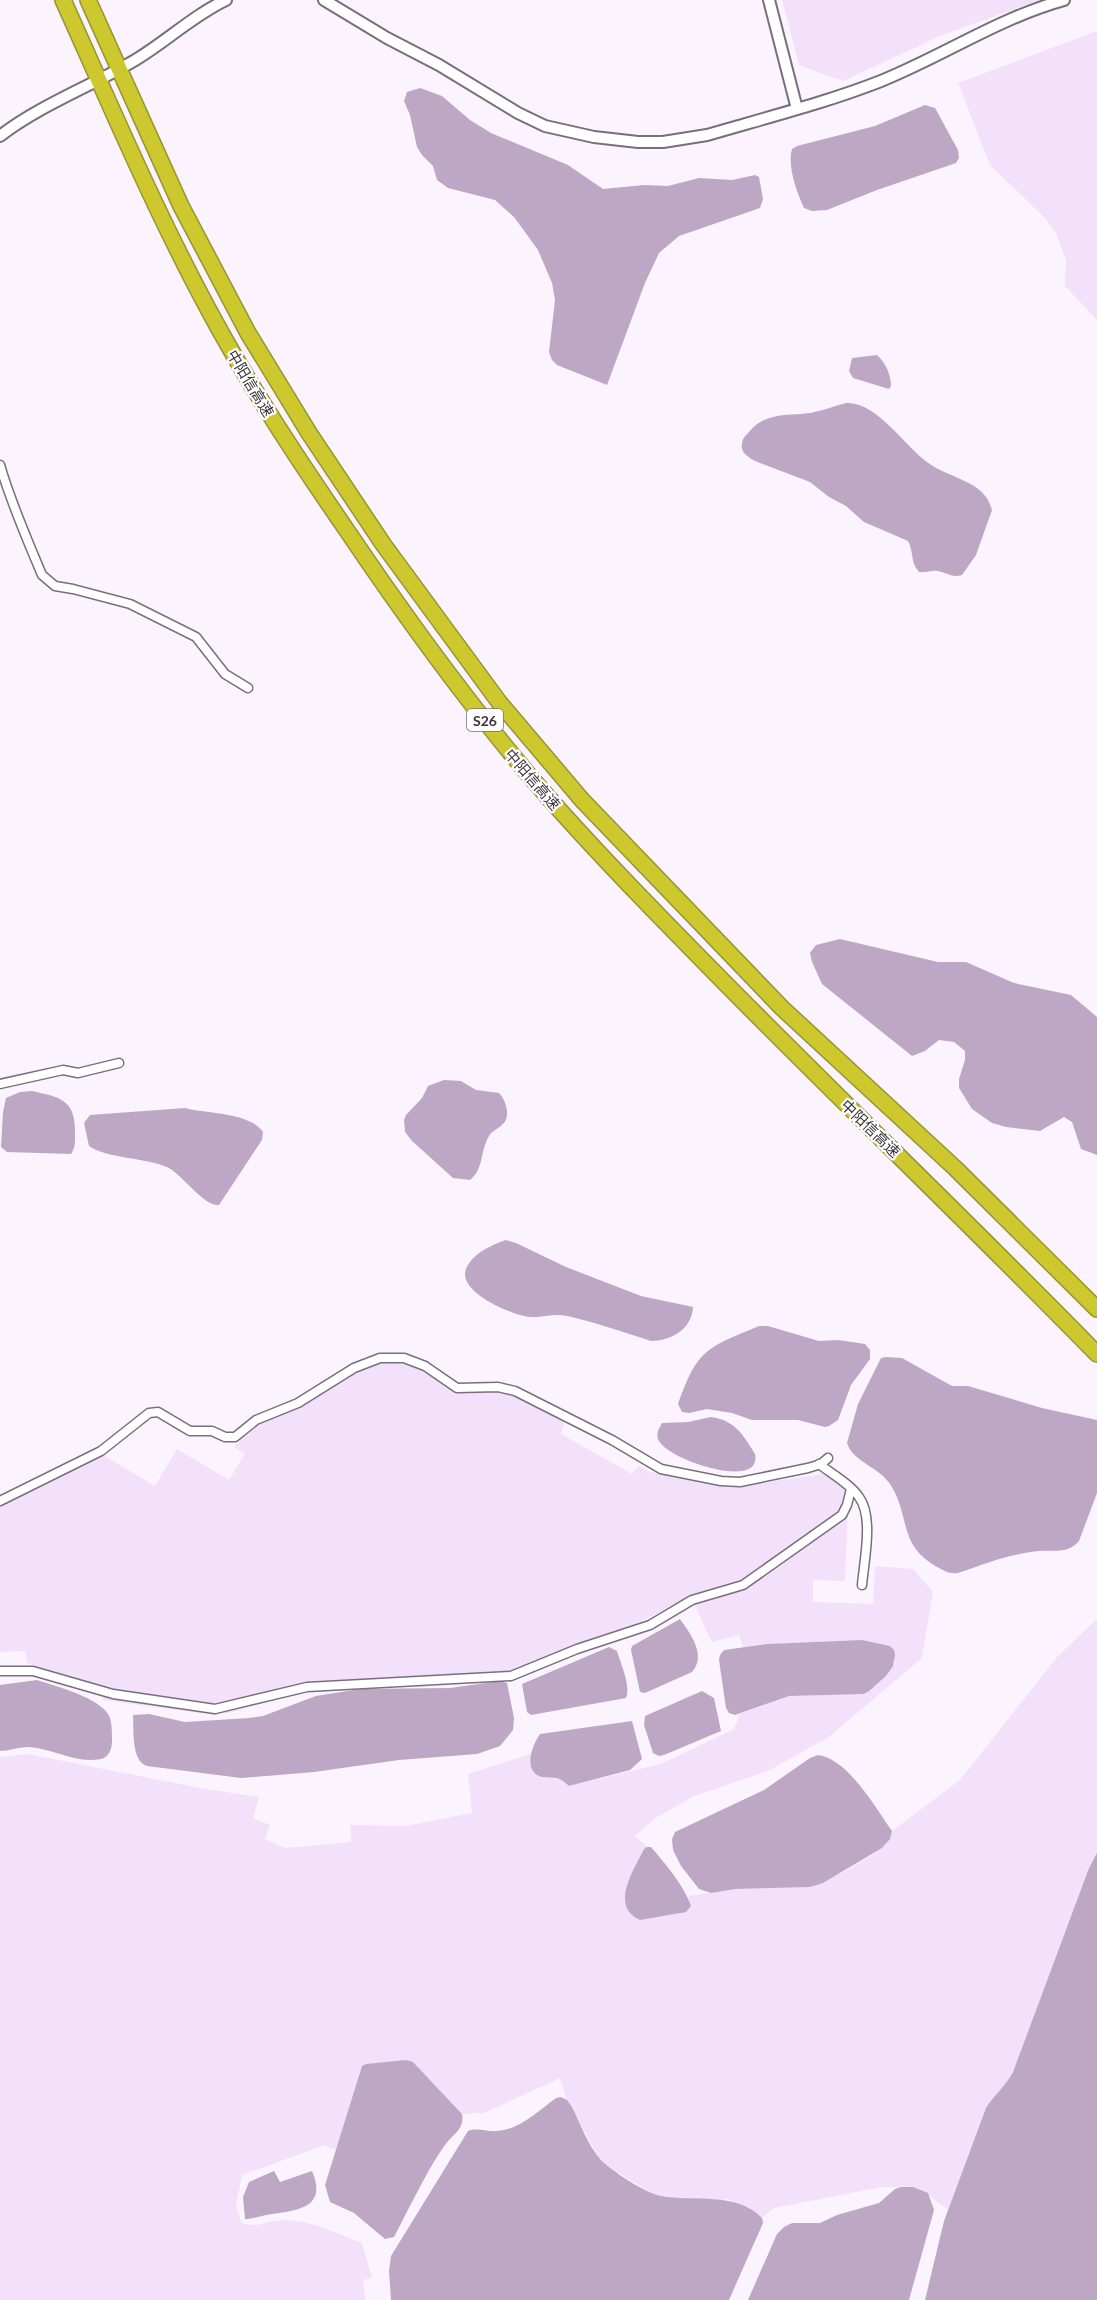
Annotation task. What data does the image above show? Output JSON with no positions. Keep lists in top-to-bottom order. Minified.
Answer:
{"streets":{"highway":["中阳信高速","S26"]}}
